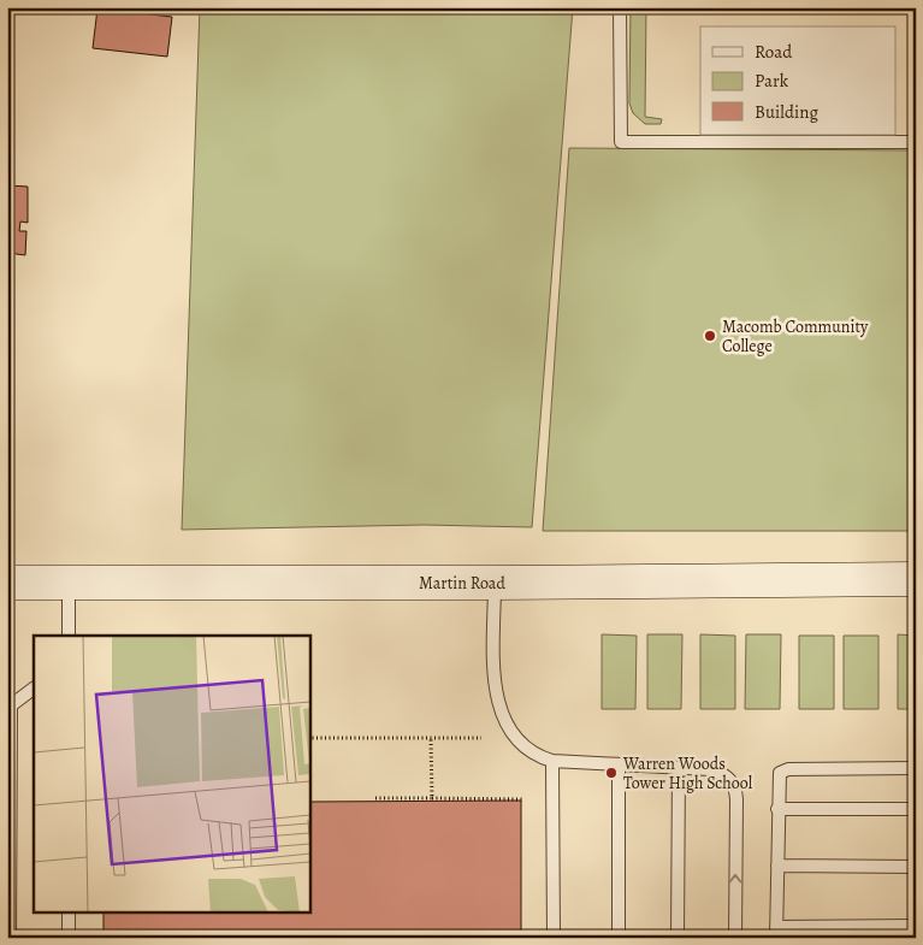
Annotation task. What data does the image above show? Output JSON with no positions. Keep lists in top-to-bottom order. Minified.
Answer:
{"streets":{"street":["Martin Road"]},"places":["Macomb Community College","Warren Woods Tower High School"],"legend":["Road","Park","Building"]}
